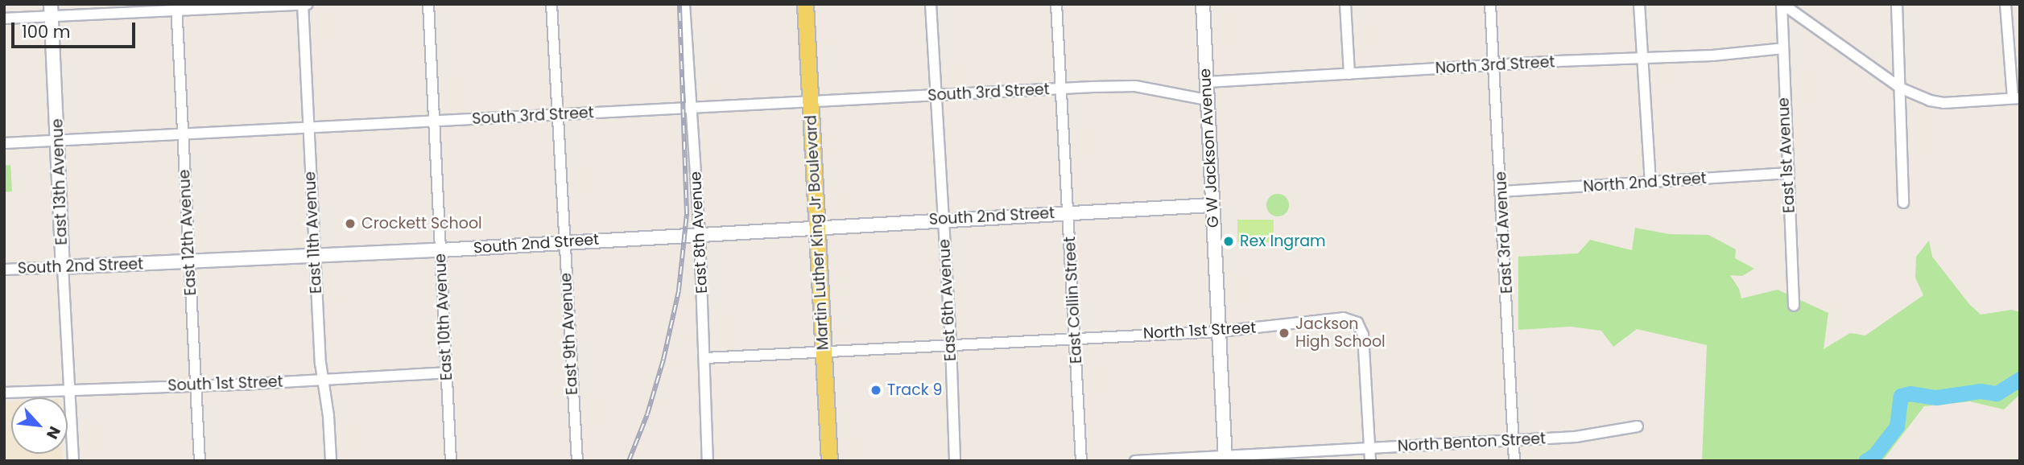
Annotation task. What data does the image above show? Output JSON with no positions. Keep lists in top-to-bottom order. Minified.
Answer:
{"streets":{"main road":["Martin Luther King Jr Boulevard"],"street":["North 3rd Street","South 3rd Street","G W Jackson Avenue","East 1st Avenue","East 13th Avenue","North 2nd Street","South 2nd Street","East 12th Avenue","East 11th Avenue","East 8th Avenue","East 3rd Avenue","East 6th Avenue","East Collin Street","East 10th Avenue","North 1st Street","East 9th Avenue","South 1st Street","North Benton Street"]},"crossings":[["North 3rd Street","G W Jackson Avenue"],["North 3rd Street","East 1st Avenue"],["North 3rd Street","East 3rd Avenue"],["South 3rd Street","East 13th Avenue"],["South 3rd Street","East 12th Avenue"],["South 3rd Street","East 11th Avenue"],["South 3rd Street","East 8th Avenue"],["South 3rd Street","Martin Luther King Jr Boulevard"],["South 3rd Street","East 6th Avenue"],["South 3rd Street","East Collin Street"],["South 3rd Street","East 10th Avenue"],["South 3rd Street","East 9th Avenue"],["G W Jackson Avenue","North 1st Street"],["G W Jackson Avenue","North Benton Street"],["East 1st Avenue","North 2nd Street"],["East 13th Avenue","South 2nd Street"],["East 13th Avenue","South 1st Street"],["North 2nd Street","East 3rd Avenue"],["South 2nd Street","East 12th Avenue"],["South 2nd Street","East 11th Avenue"],["South 2nd Street","East 8th Avenue"],["South 2nd Street","Martin Luther King Jr Boulevard"],["South 2nd Street","East 6th Avenue"],["South 2nd Street","East Collin Street"],["South 2nd Street","East 10th Avenue"],["South 2nd Street","East 9th Avenue"],["East 12th Avenue","South 1st Street"],["East 11th Avenue","South 1st Street"],["East 3rd Avenue","North Benton Street"],["East Collin Street","North 1st Street"],["East 10th Avenue","South 1st Street"],["North 1st Street","North Benton Street"]],"places":["Crockett School","Rex Ingram","Jackson High School","Track 9"],"scale_bar":"100 m","north":"bottom right"}
